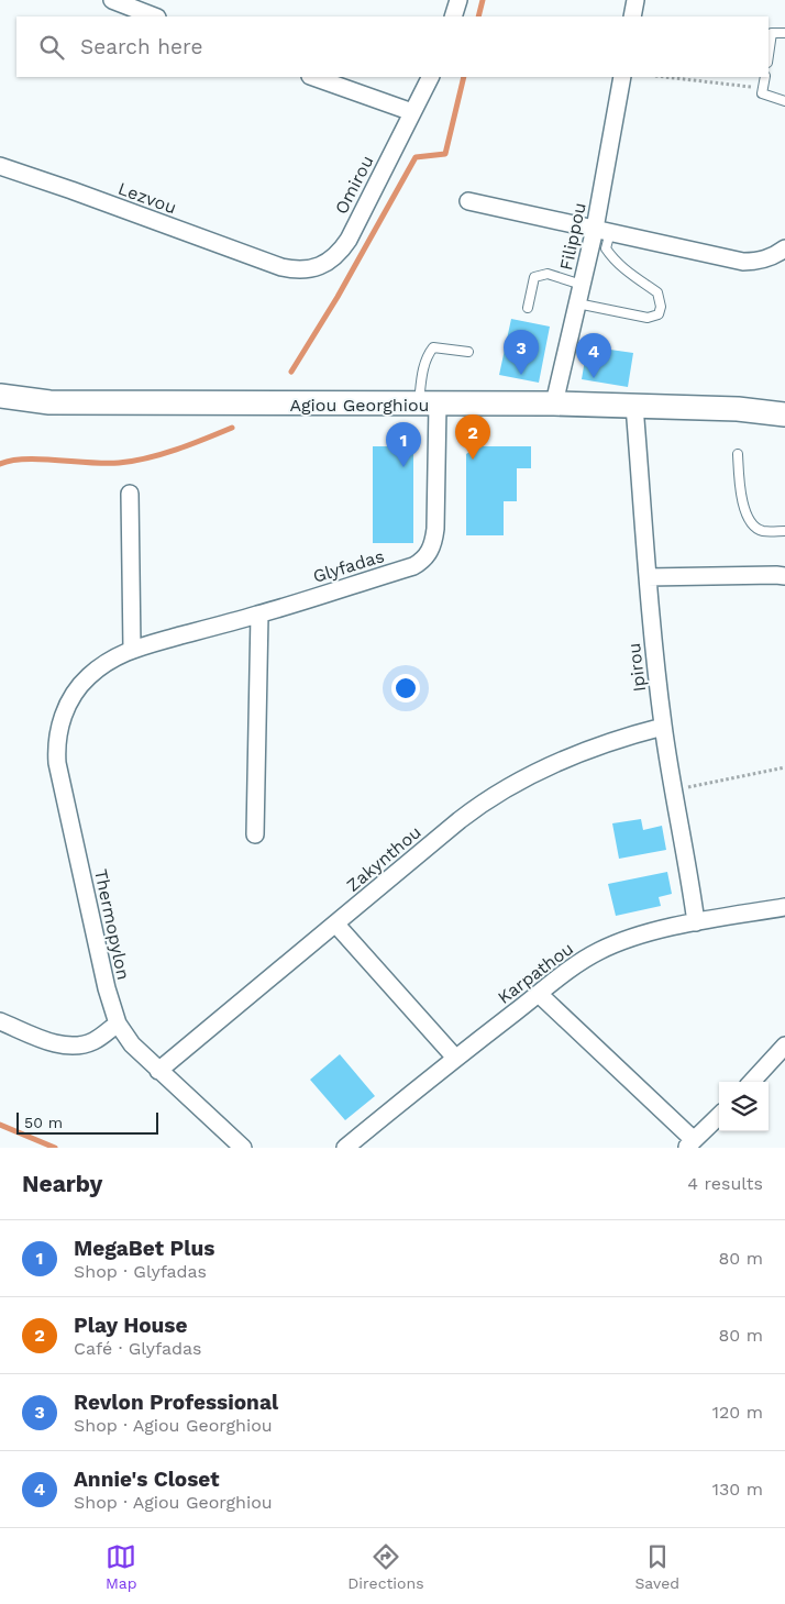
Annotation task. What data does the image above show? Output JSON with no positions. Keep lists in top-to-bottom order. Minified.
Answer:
{"streets":{"main road":["Agiou Georghiou"],"street":["Omirou","Lezvou","Filippou","Glyfadas","Ipirou","Zakynthou","Thermopylon","Karpathou"]},"crossings":[["Omirou","Lezvou"],["Filippou","Agiou Georghiou"],["Agiou Georghiou","Glyfadas"],["Agiou Georghiou","Ipirou"],["Glyfadas","Thermopylon"],["Ipirou","Zakynthou"],["Ipirou","Karpathou"],["Zakynthou","Thermopylon"]],"scale_bar":"50 m","page":{"search":"Search here","pins":["3","4","2","1"],"scale":"50 m","heading":["Nearby","4 results"],"list":[{"mark":"1","name":"MegaBet Plus","note":"Shop · Glyfadas","value":"80 m"},{"mark":"2","name":"Play House","note":"Café · Glyfadas","value":"80 m"},{"mark":"3","name":"Revlon Professional","note":"Shop · Agiou Georghiou","value":"120 m"},{"mark":"4","name":"Annie's Closet","note":"Shop · Agiou Georghiou","value":"130 m"}],"nav":["Map","Directions","Saved"]}}
